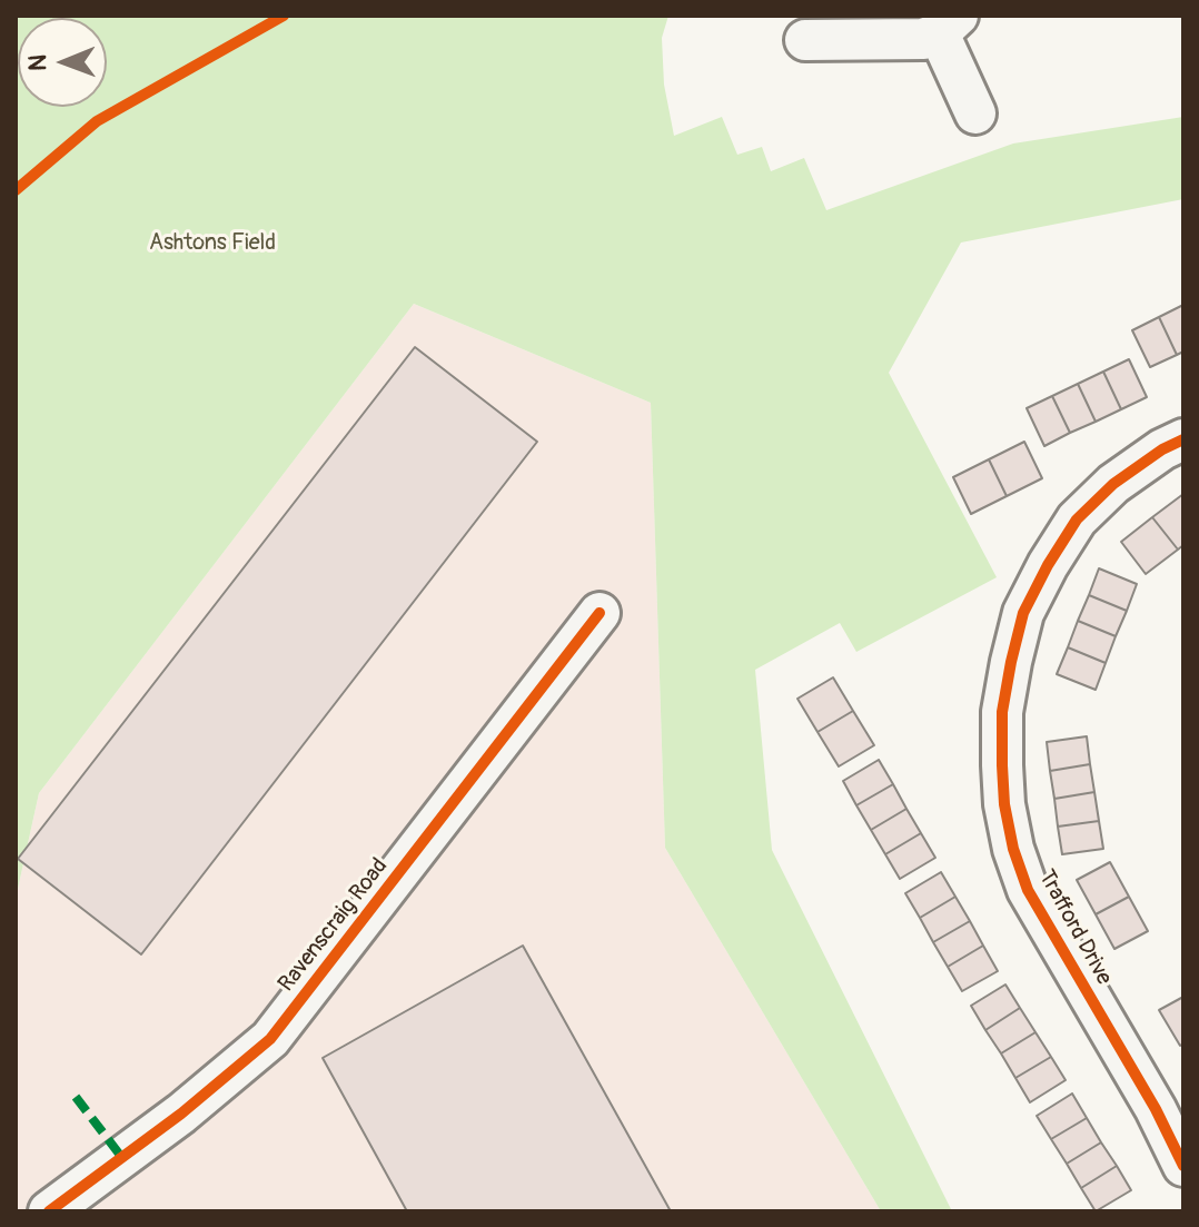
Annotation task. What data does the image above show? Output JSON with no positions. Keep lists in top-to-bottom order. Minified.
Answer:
{"streets":{"street":["Ravenscraig Road","Trafford Drive"]},"parks":["Ashtons Field"],"north":"left"}
